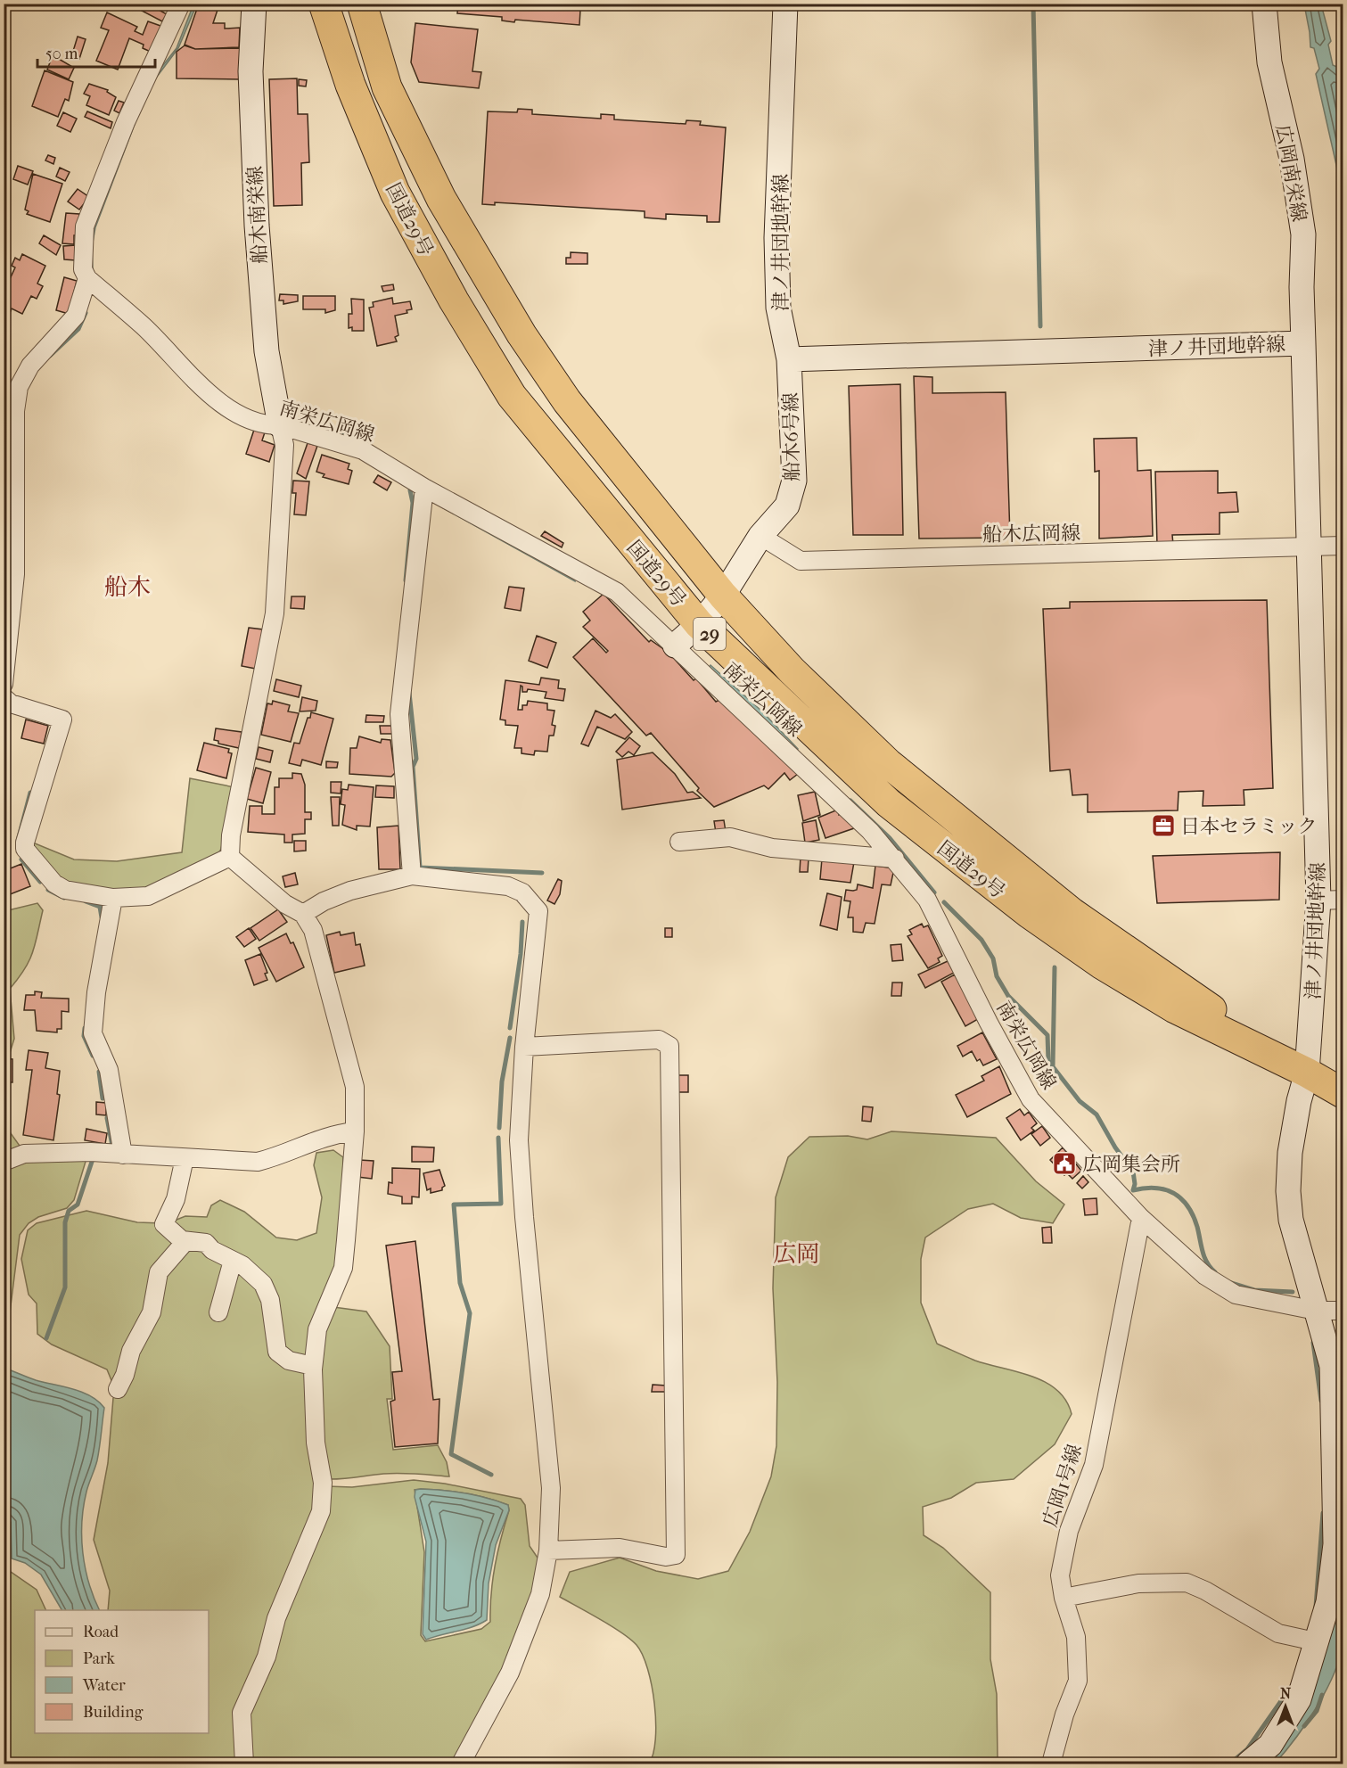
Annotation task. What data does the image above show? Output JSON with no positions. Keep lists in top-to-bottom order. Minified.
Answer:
{"streets":{"highway":["国道29号","29"],"street":["広岡南栄線","船木南栄線","津ノ井団地幹線","南栄広岡線","船木6号線","船木広岡線","広岡1号線"]},"crossings":[["広岡南栄線","津ノ井団地幹線"],["船木南栄線","南栄広岡線"],["国道29号","津ノ井団地幹線"],["国道29号","船木6号線"],["津ノ井団地幹線","南栄広岡線"],["津ノ井団地幹線","船木6号線"],["津ノ井団地幹線","船木広岡線"],["南栄広岡線","船木6号線"],["南栄広岡線","広岡1号線"],["船木6号線","船木広岡線"]],"districts":["船木","広岡"],"places":{"office":["日本セラミック"],"public building":["広岡集会所"]},"legend":["Road","Park","Water","Building"],"scale_bar":"50 m","north":"top"}
